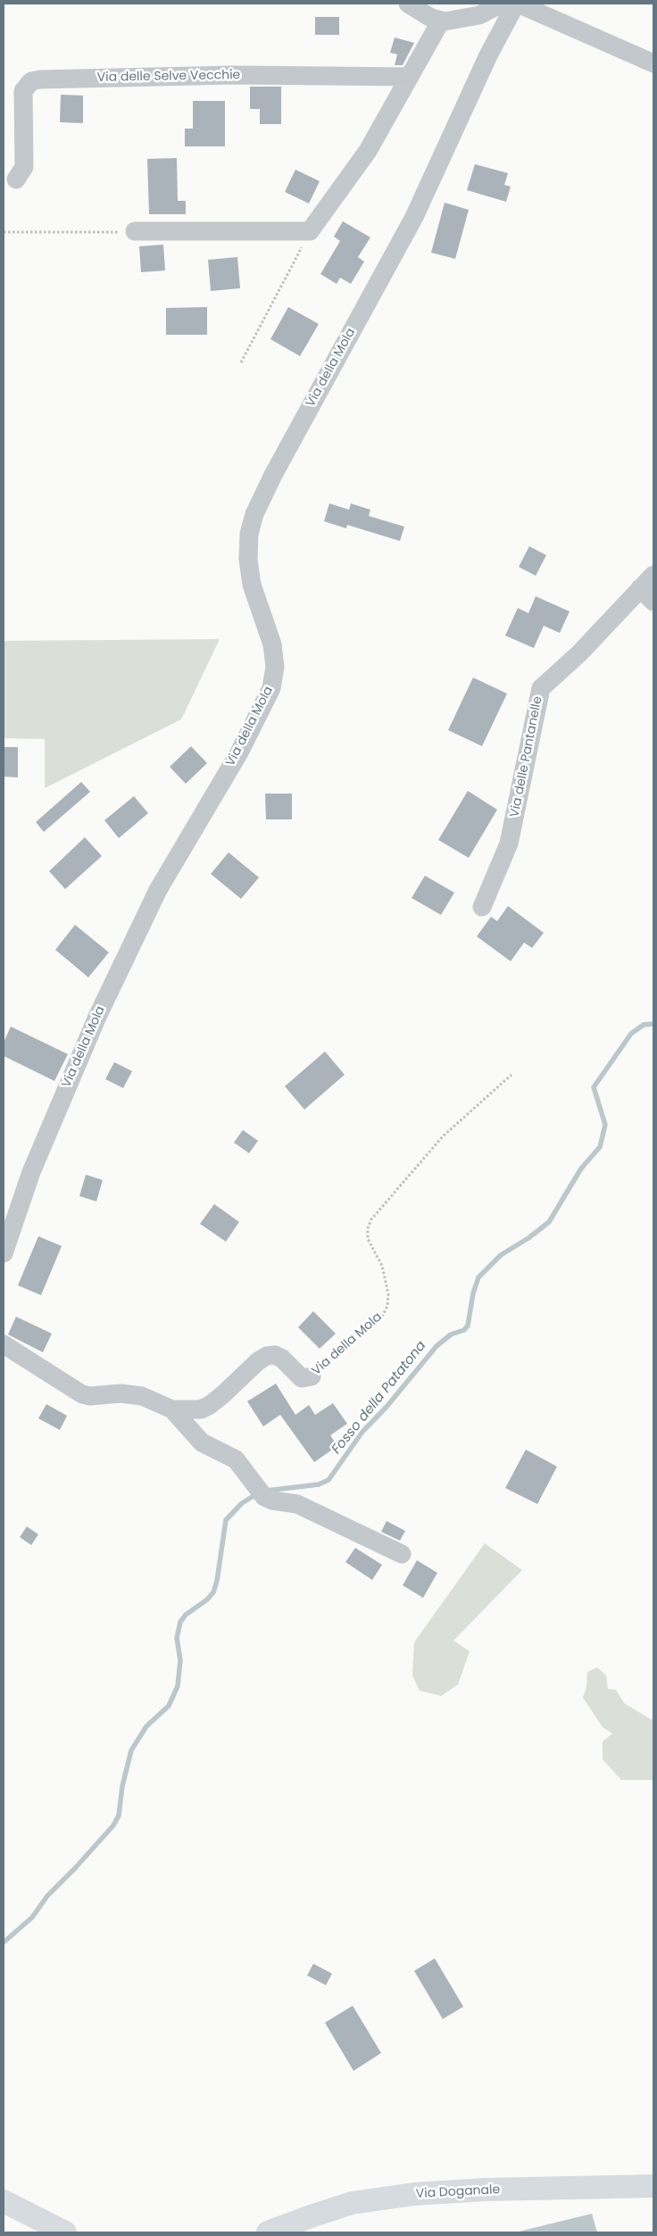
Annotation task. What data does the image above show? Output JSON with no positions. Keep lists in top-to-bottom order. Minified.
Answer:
{"streets":{"main road":["Via Doganale"],"street":["Via delle Selve Vecchie","Via della Mola","Via delle Pantanelle"]},"water":["Fosso della Patatona"]}
